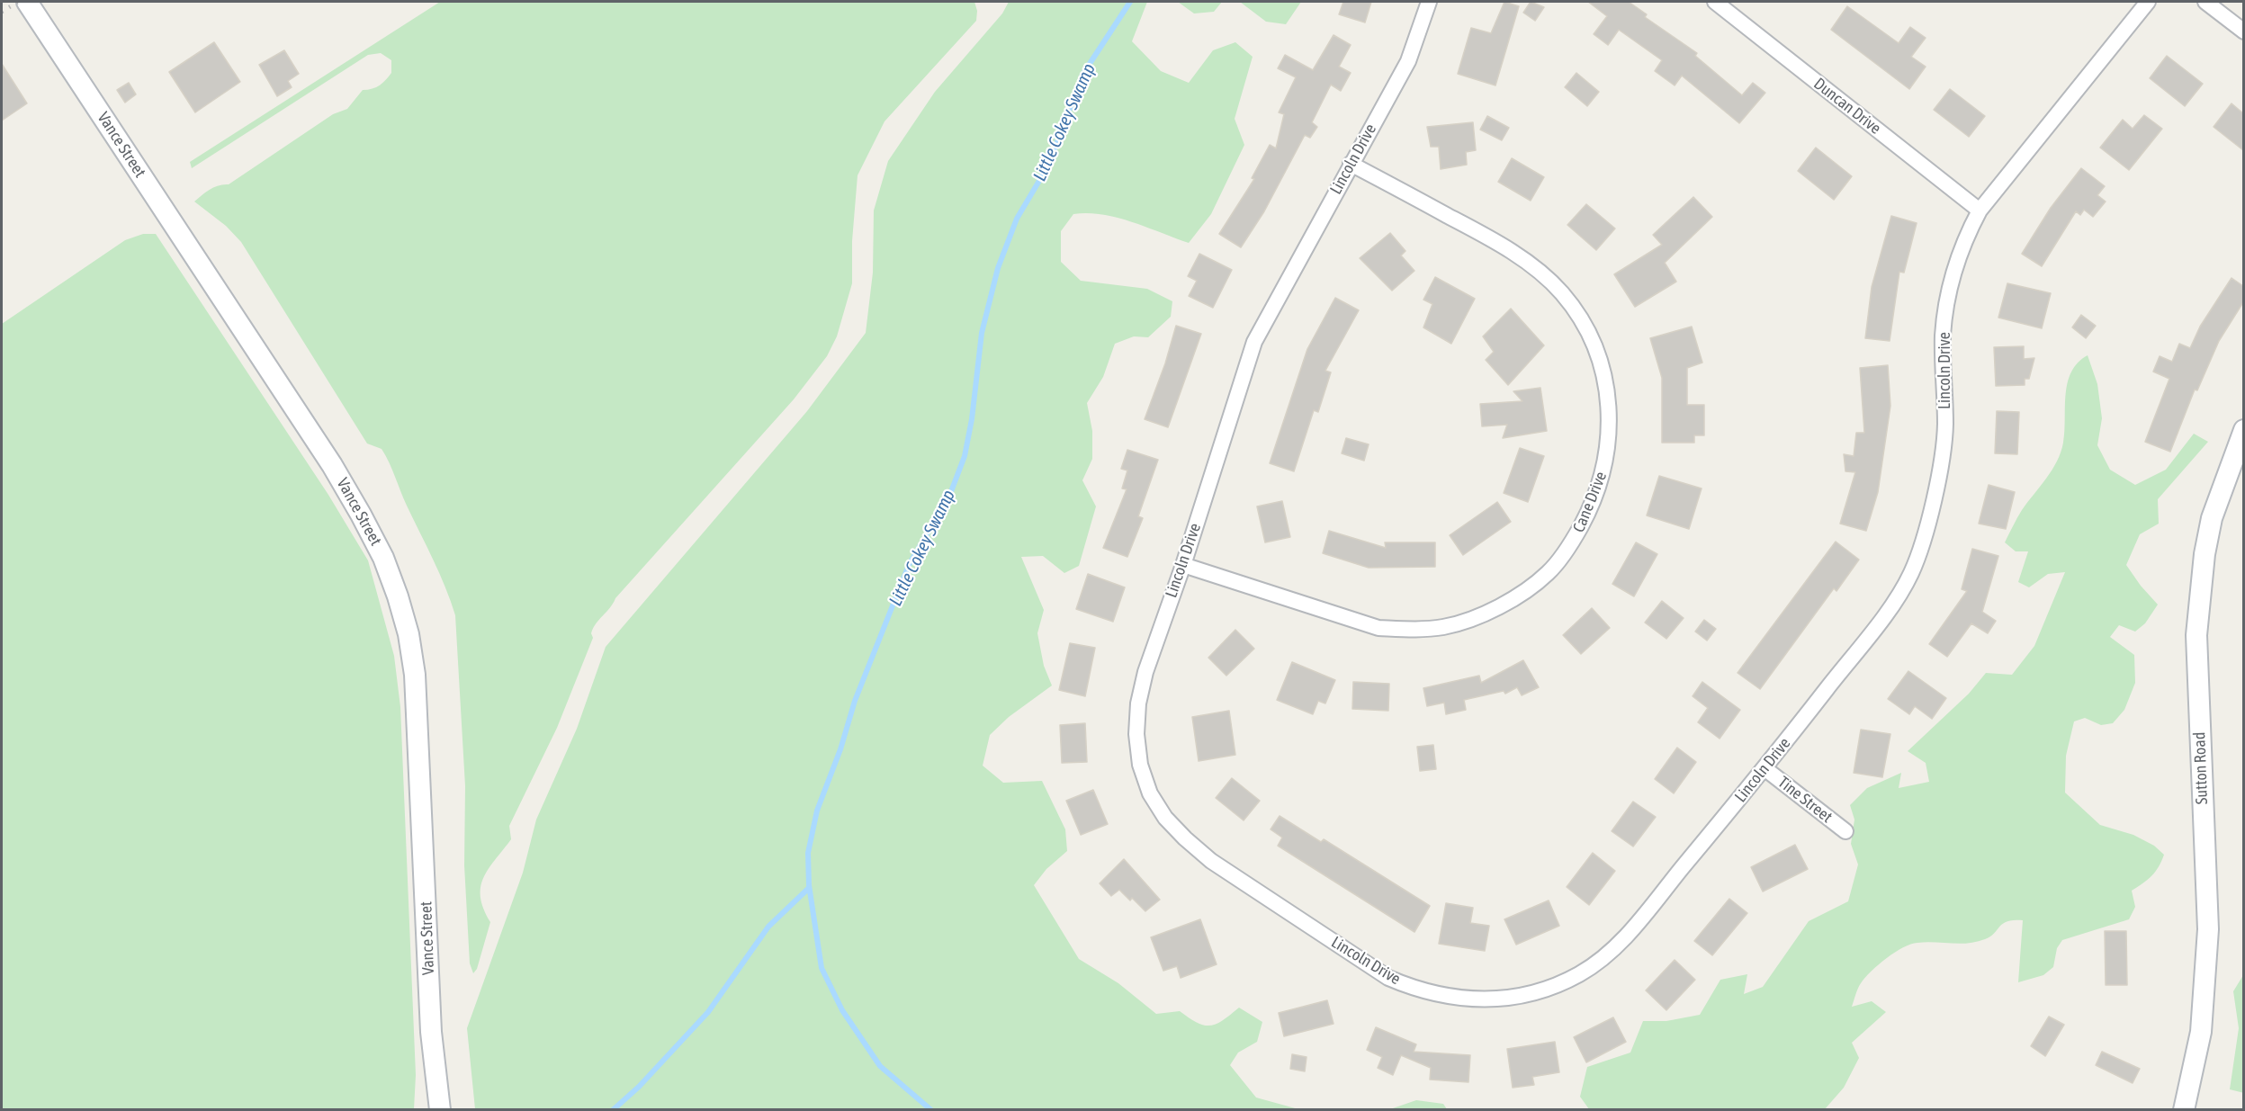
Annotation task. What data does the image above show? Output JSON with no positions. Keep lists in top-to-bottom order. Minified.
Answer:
{"streets":{"street":["Duncan Drive","Vance Street","Lincoln Drive","Cane Drive","Sutton Road","Tine Street"]},"crossings":[["Duncan Drive","Lincoln Drive"],["Lincoln Drive","Cane Drive"],["Lincoln Drive","Tine Street"]],"water":["Little Cokey Swamp"]}
